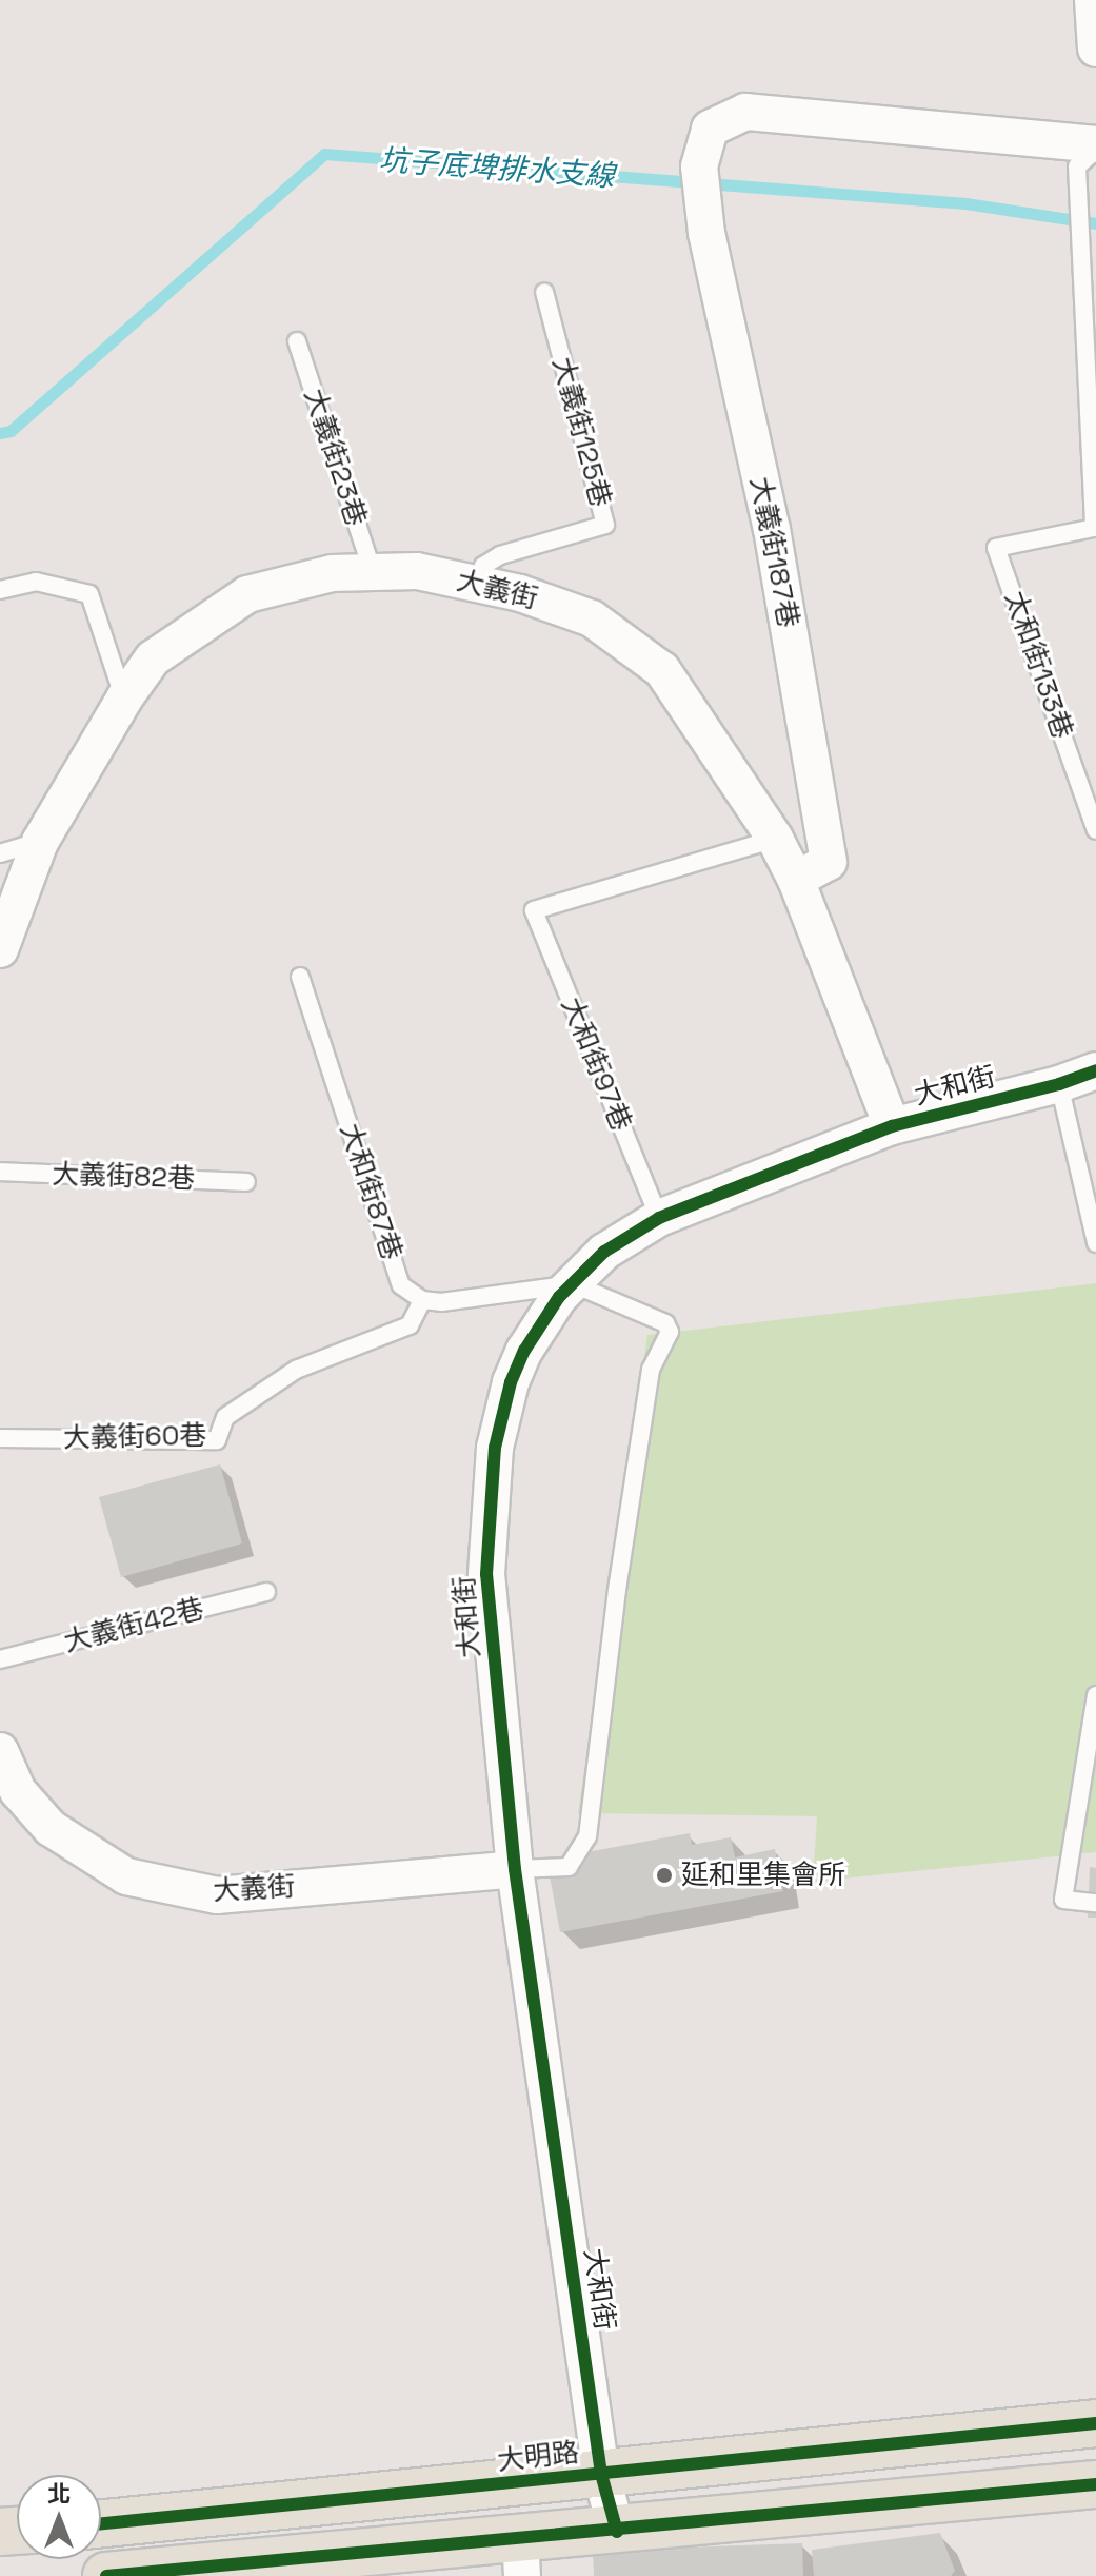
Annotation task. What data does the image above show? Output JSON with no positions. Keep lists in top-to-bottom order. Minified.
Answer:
{"streets":{"main road":["大明路"],"street":["大義街187巷","大義街","大和街"],"lane":["大義街125巷","大義街23巷","太和街133巷","大和街97巷","大義街82巷","大和街87巷","大義街60巷","大義街42巷"]},"crossings":[["大義街125巷","大義街"],["大義街23巷","大義街"],["大義街187巷","大義街"],["大義街187巷","太和街133巷"],["大義街","大和街97巷"],["大義街","大和街"],["大和街97巷","大和街"],["大和街","大明路"],["大和街87巷","大義街60巷"]],"water":["坑子底埤排水支線"],"places":["延和里集會所"],"north":"top"}
